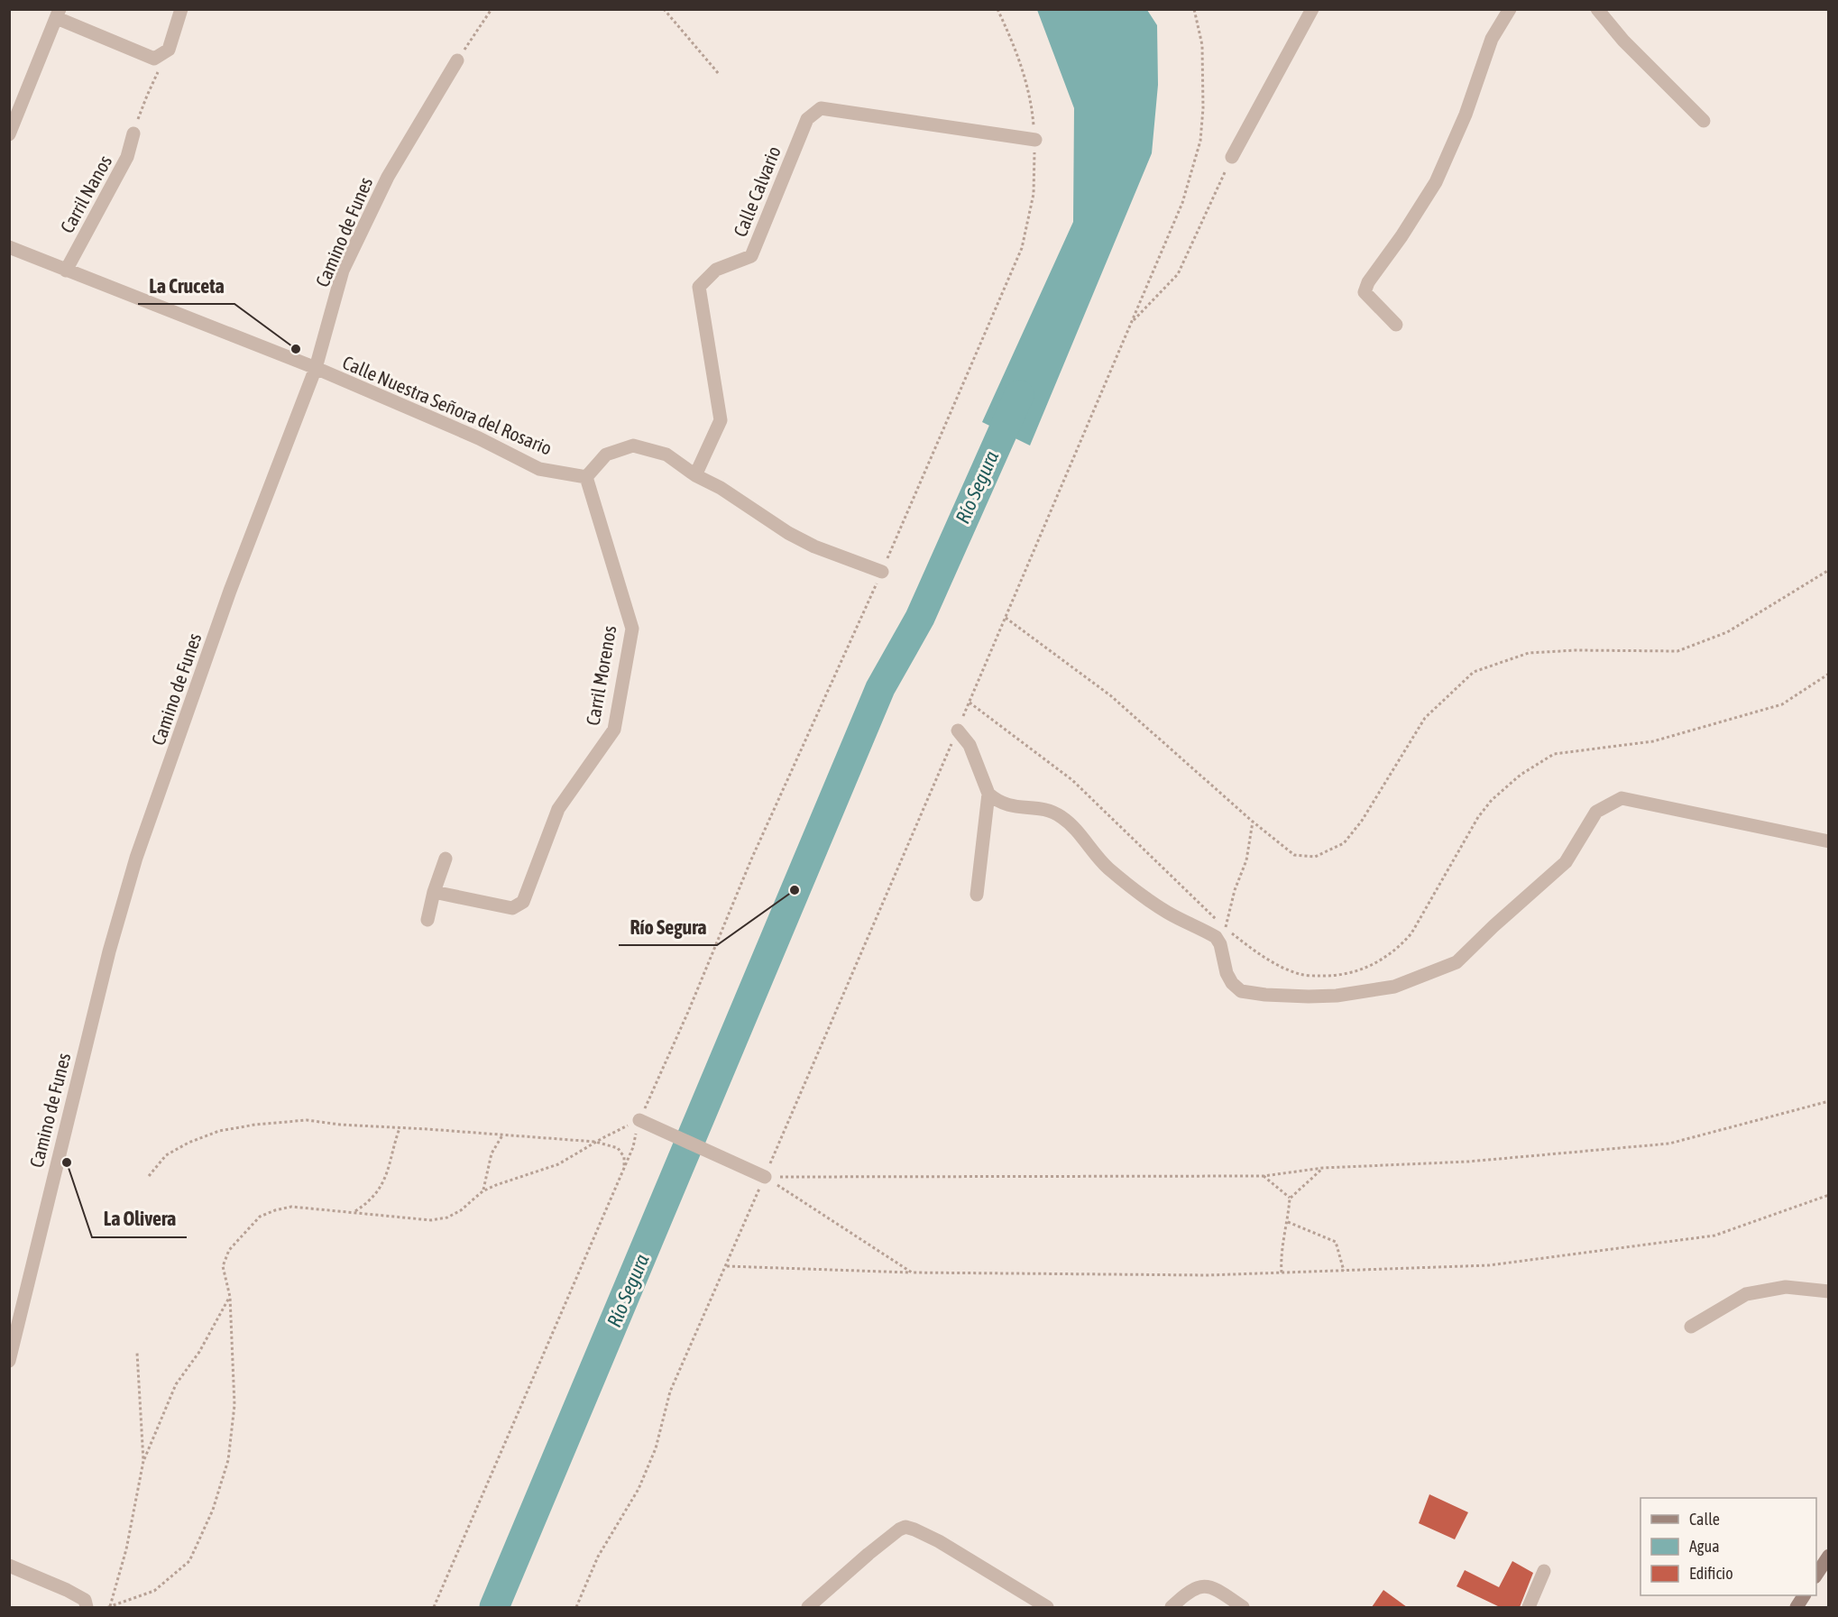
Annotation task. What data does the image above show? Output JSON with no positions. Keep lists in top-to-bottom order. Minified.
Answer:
{"streets":{"street":["Calle Calvario","Carril Nanos","Camino de Funes","Calle Nuestra Señora del Rosario","Carril Morenos"]},"crossings":[["Carril Nanos","Calle Nuestra Señora del Rosario"],["Camino de Funes","Calle Nuestra Señora del Rosario"],["Calle Nuestra Señora del Rosario","Carril Morenos"]],"water":["Río Segura"],"places":["La Cruceta","Río Segura","La Olivera"],"legend":["Calle","Agua","Edificio"]}
